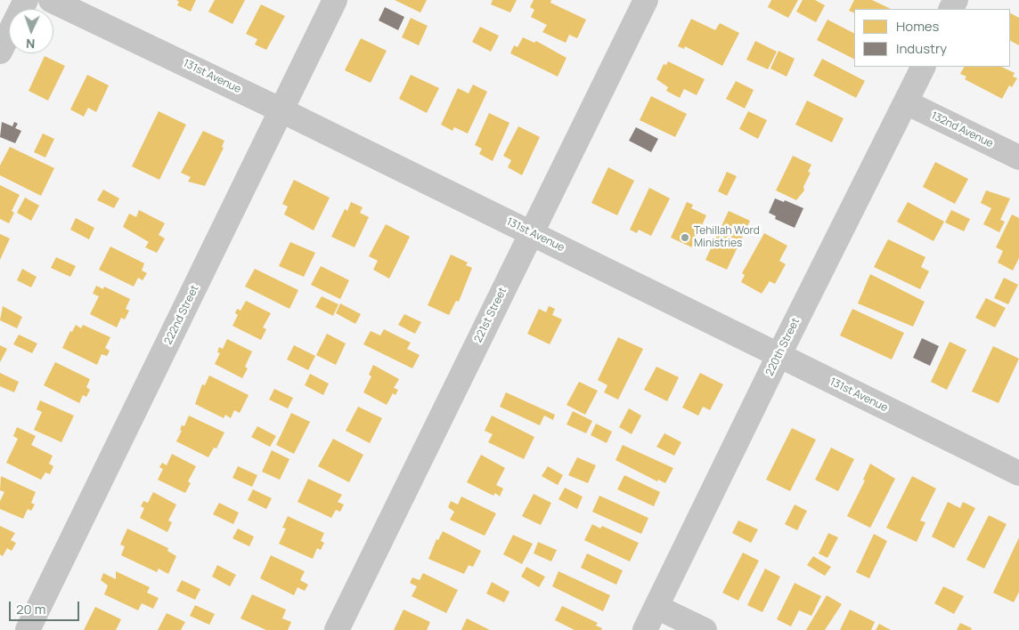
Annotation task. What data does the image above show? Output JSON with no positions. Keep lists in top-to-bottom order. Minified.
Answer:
{"streets":{"street":["131st Avenue","132nd Avenue","222nd Street","221st Street","220th Street"]},"crossings":[["131st Avenue","222nd Street"],["131st Avenue","221st Street"],["131st Avenue","220th Street"],["132nd Avenue","220th Street"]],"places":["Tehillah Word Ministries"],"legend":["Homes","Industry"],"scale_bar":"20 m","north":"bottom"}
